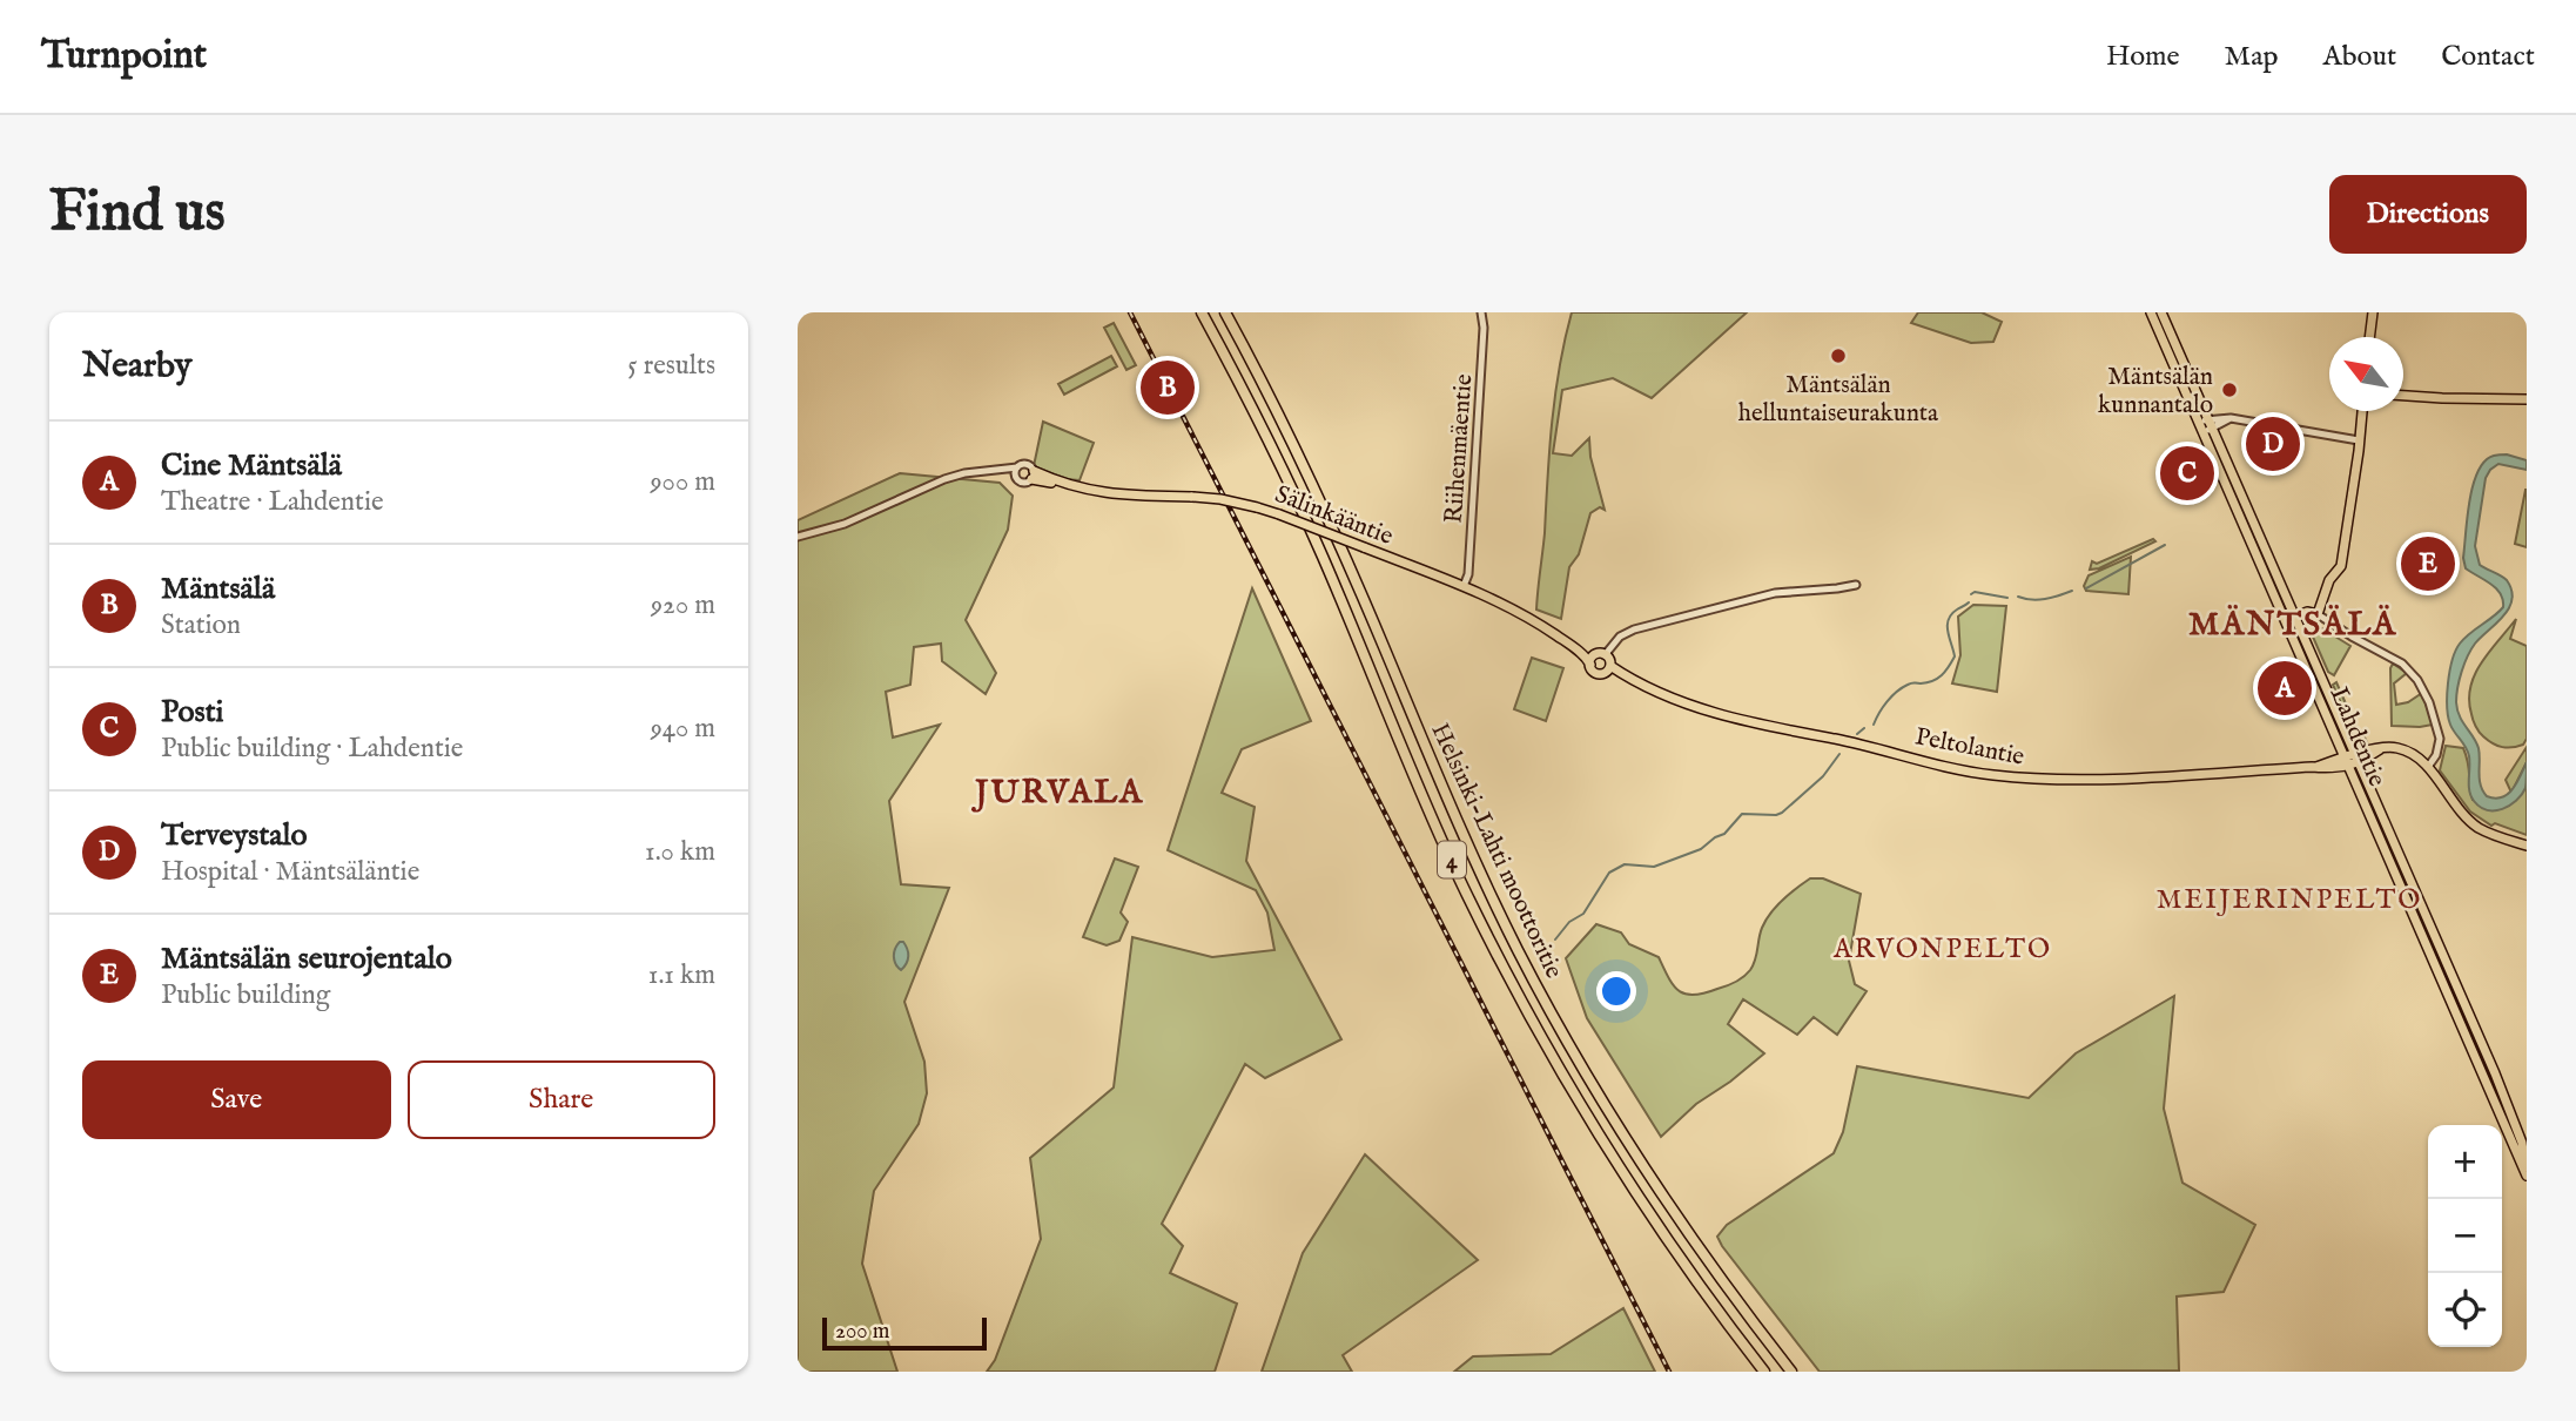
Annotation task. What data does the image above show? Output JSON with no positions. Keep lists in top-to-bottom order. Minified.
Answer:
{"streets":{"highway":["Helsinki-Lahti moottoritie","4"],"main road":["Sälinkääntie","Lahdentie","Peltolantie"],"street":["Riihenmäentie"]},"crossings":[["Riihenmäentie","Sälinkääntie"],["Sälinkääntie","Peltolantie"],["Lahdentie","Peltolantie"]],"districts":["MÄNTSÄLÄ","JURVALA","MEIJERINPELTO","ARVONPELTO"],"places":["Mäntsälän helluntaiseurakunta","Mäntsälän kunnantalo"],"scale_bar":"200 m","north":"top left","page":{"header":"Turnpoint","nav":["Home","Map","About","Contact"],"buttons":["Directions",["Save","Share"]],"title":"Find us","heading":["Nearby","5 results"],"pins":["B","D","C","E","A"],"list":[{"mark":"A","name":"Cine Mäntsälä","note":"Theatre · Lahdentie","value":"900 m"},{"mark":"B","name":"Mäntsälä","note":"Station","value":"920 m"},{"mark":"C","name":"Posti","note":"Public building · Lahdentie","value":"940 m"},{"mark":"D","name":"Terveystalo","note":"Hospital · Mäntsäläntie","value":"1.0 km"},{"mark":"E","name":"Mäntsälän seurojentalo","note":"Public building","value":"1.1 km"}],"map_buttons":["+","−"],"scale":"200 m"}}
